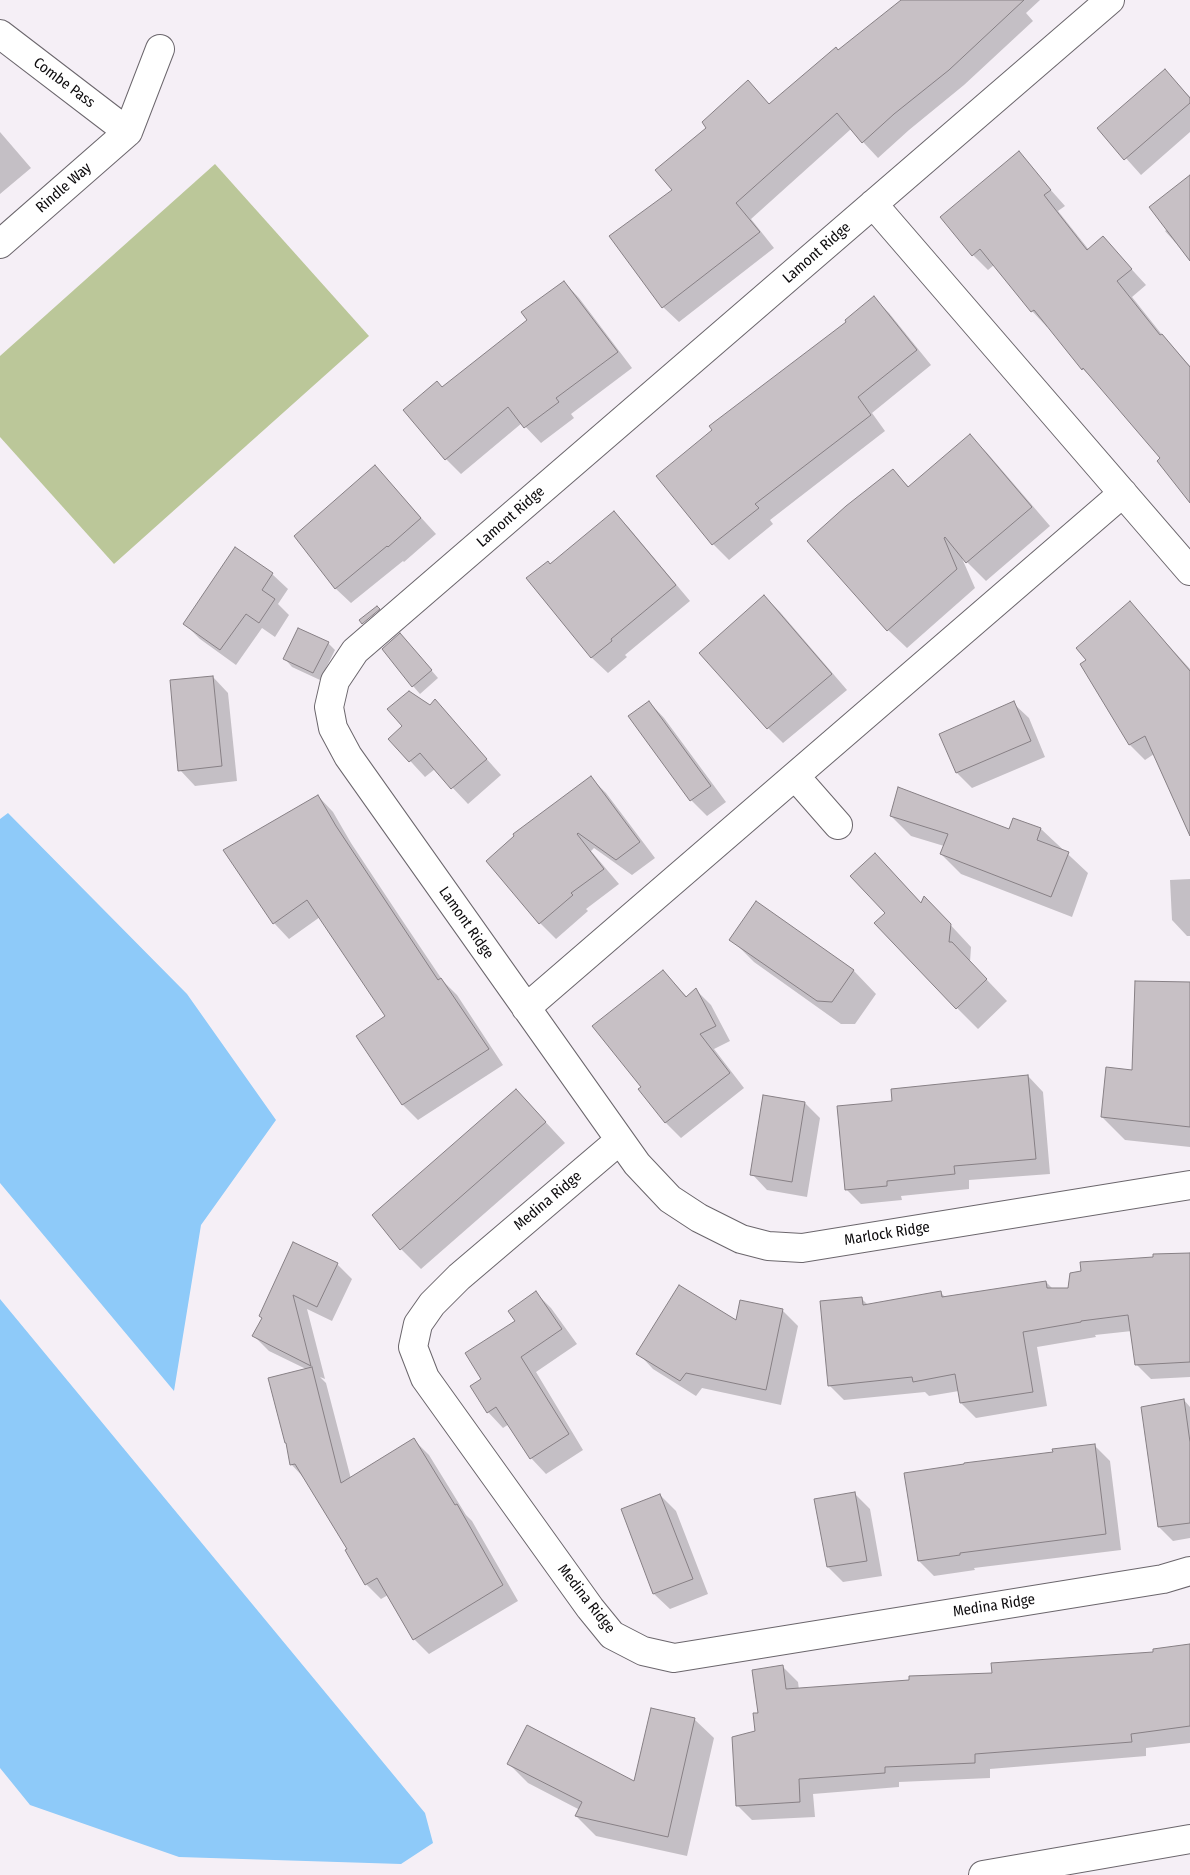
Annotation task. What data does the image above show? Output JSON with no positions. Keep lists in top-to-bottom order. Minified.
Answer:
{"streets":{"street":["Combe Pass","Rindle Way","Lamont Ridge","Medina Ridge","Marlock Ridge"]},"crossings":[["Combe Pass","Rindle Way"],["Lamont Ridge","Medina Ridge"],["Lamont Ridge","Marlock Ridge"],["Medina Ridge","Marlock Ridge"]]}
